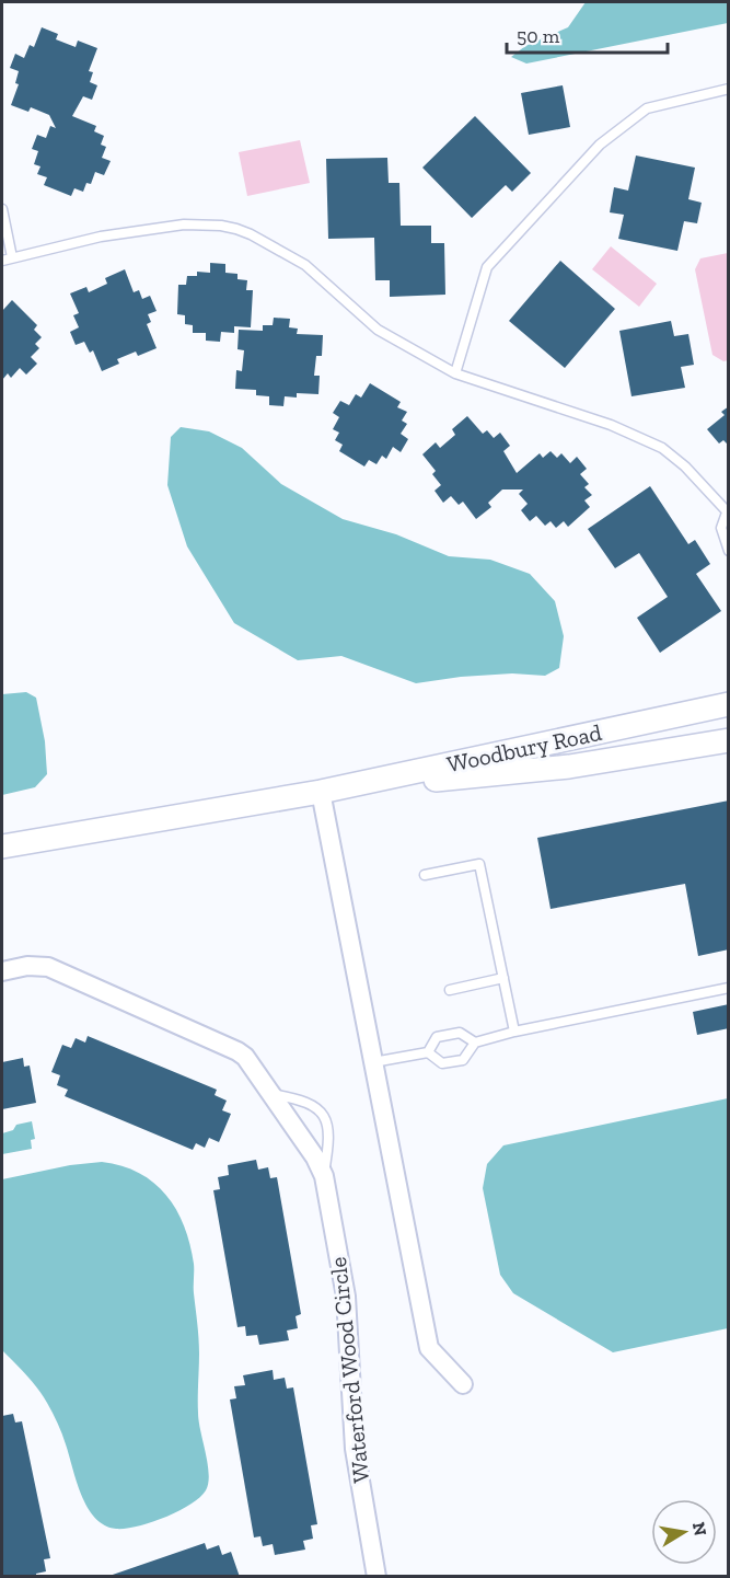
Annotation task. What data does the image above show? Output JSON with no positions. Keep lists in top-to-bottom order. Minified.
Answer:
{"streets":{"street":["Woodbury Road","Waterford Wood Circle"]},"scale_bar":"50 m","north":"right"}
